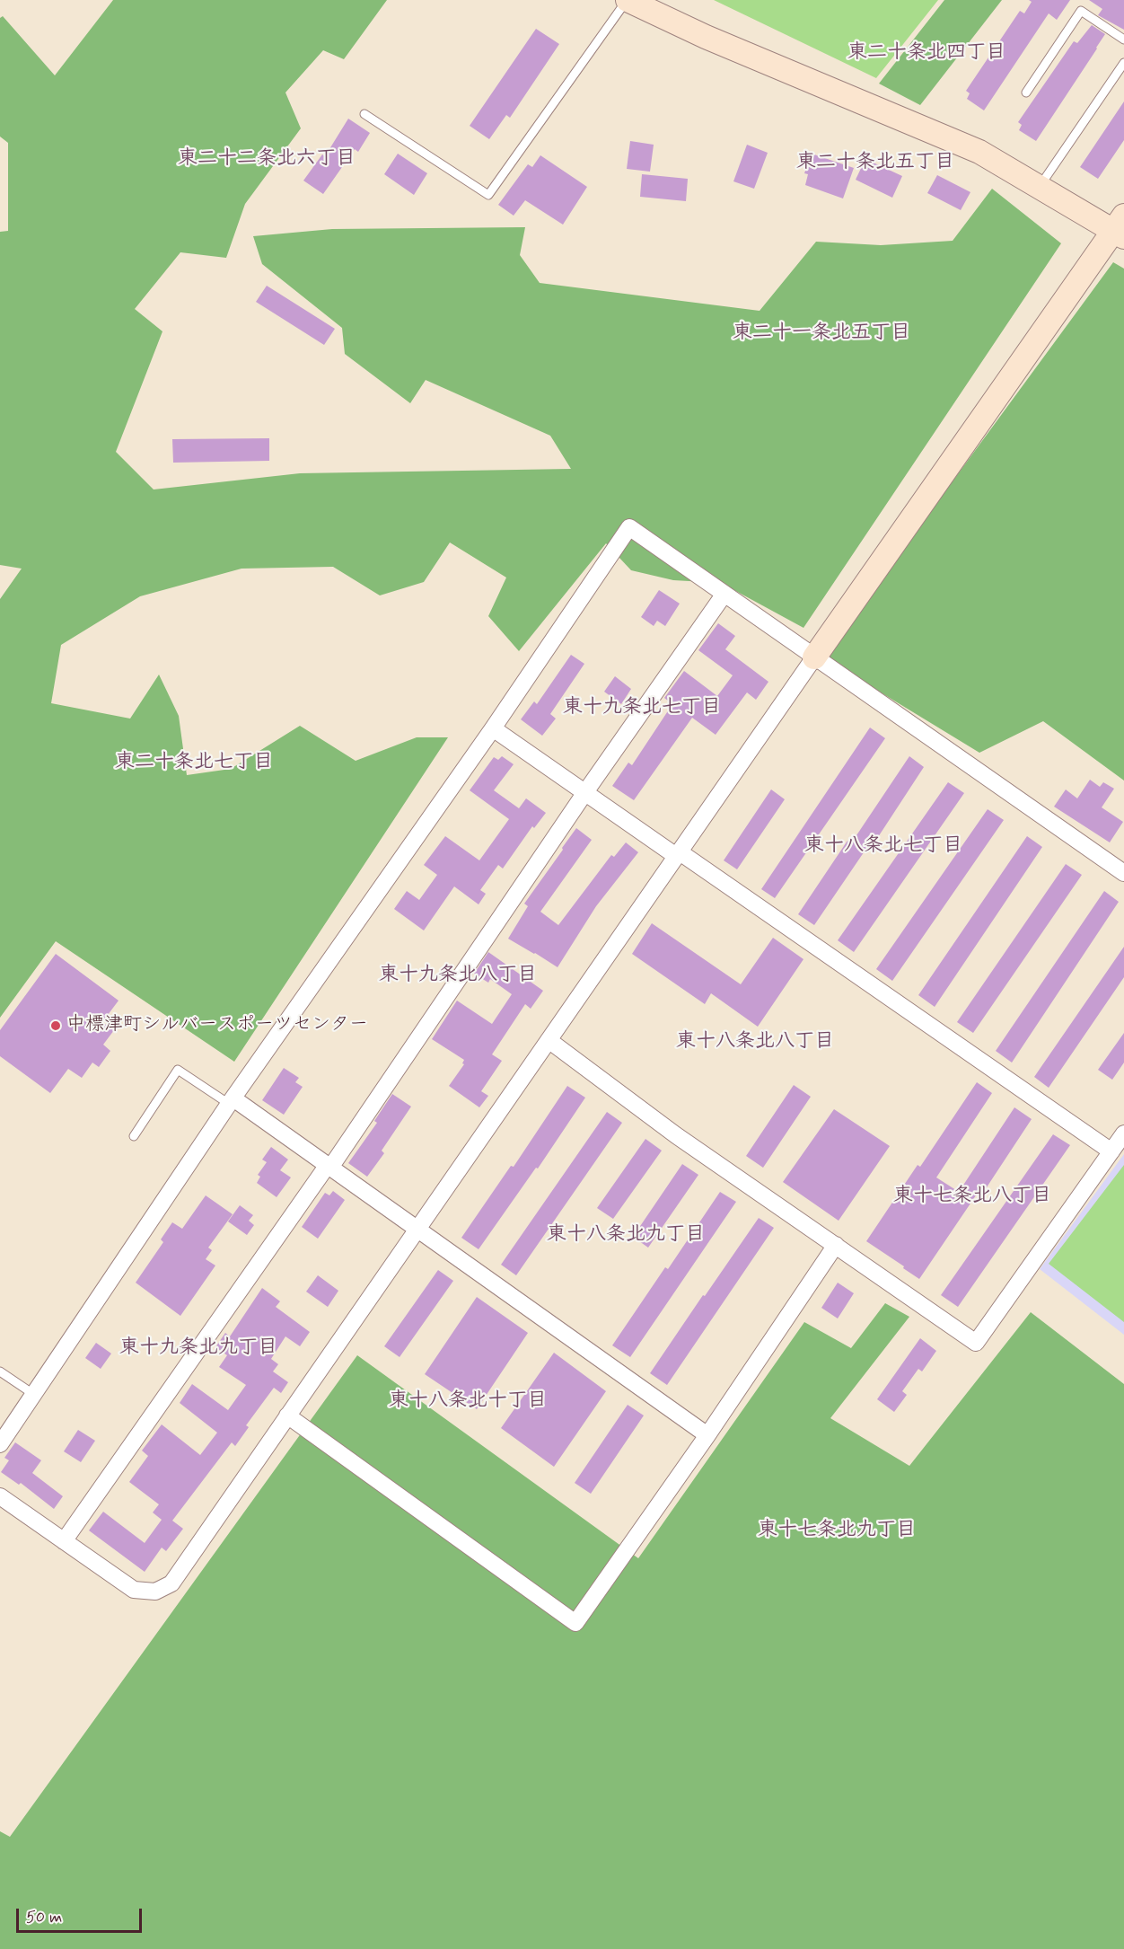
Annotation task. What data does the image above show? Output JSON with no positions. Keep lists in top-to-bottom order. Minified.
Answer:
{"districts":["東二十条北四丁目","東二十二条北六丁目","東二十条北五丁目","東二十一条北五丁目","東十九条北七丁目","東二十条北七丁目","東十八条北七丁目","東十九条北八丁目","東十八条北八丁目","東十七条北八丁目","東十八条北九丁目","東十九条北九丁目","東十八条北十丁目","東十七条北九丁目"],"places":["中標津町シルバースポーツセンター"],"scale_bar":"50 m"}
